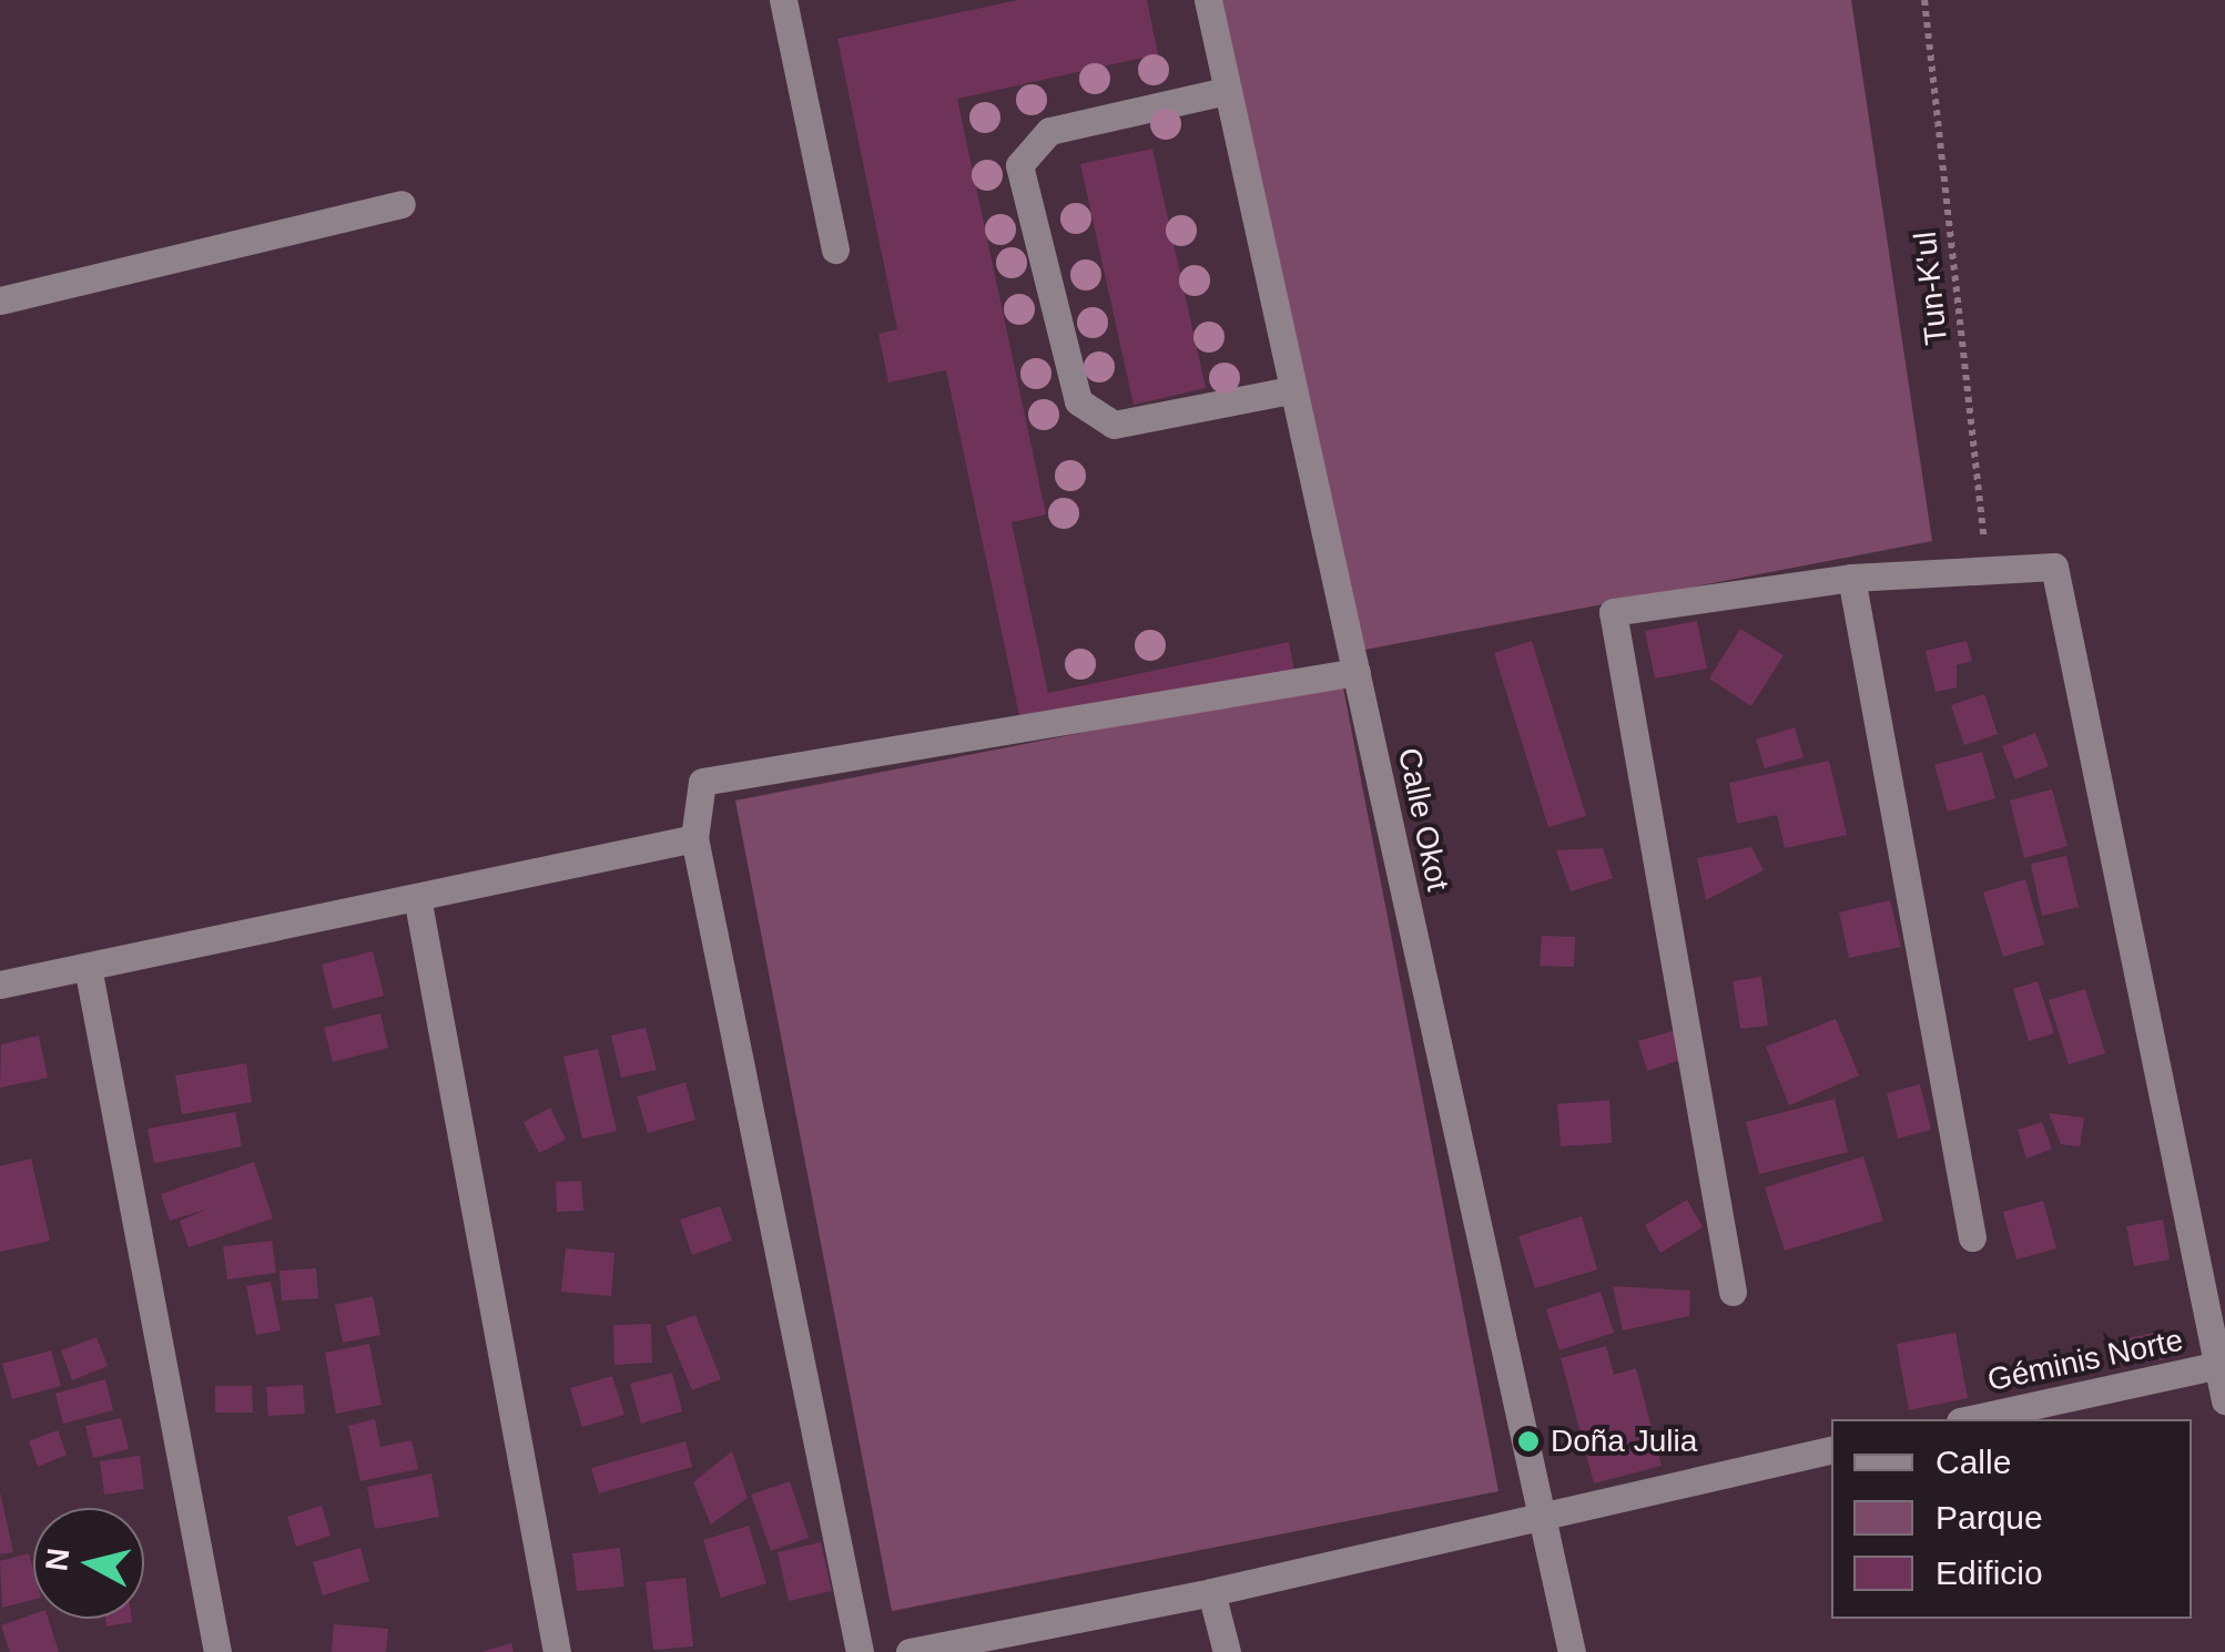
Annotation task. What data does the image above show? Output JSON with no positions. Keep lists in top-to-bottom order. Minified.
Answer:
{"streets":{"street":["Calle Okot","Géminis Norte"],"path":["Tun-K'ul"]},"places":["Doña Julia"],"legend":["Calle","Parque","Edificio"],"north":"left"}
